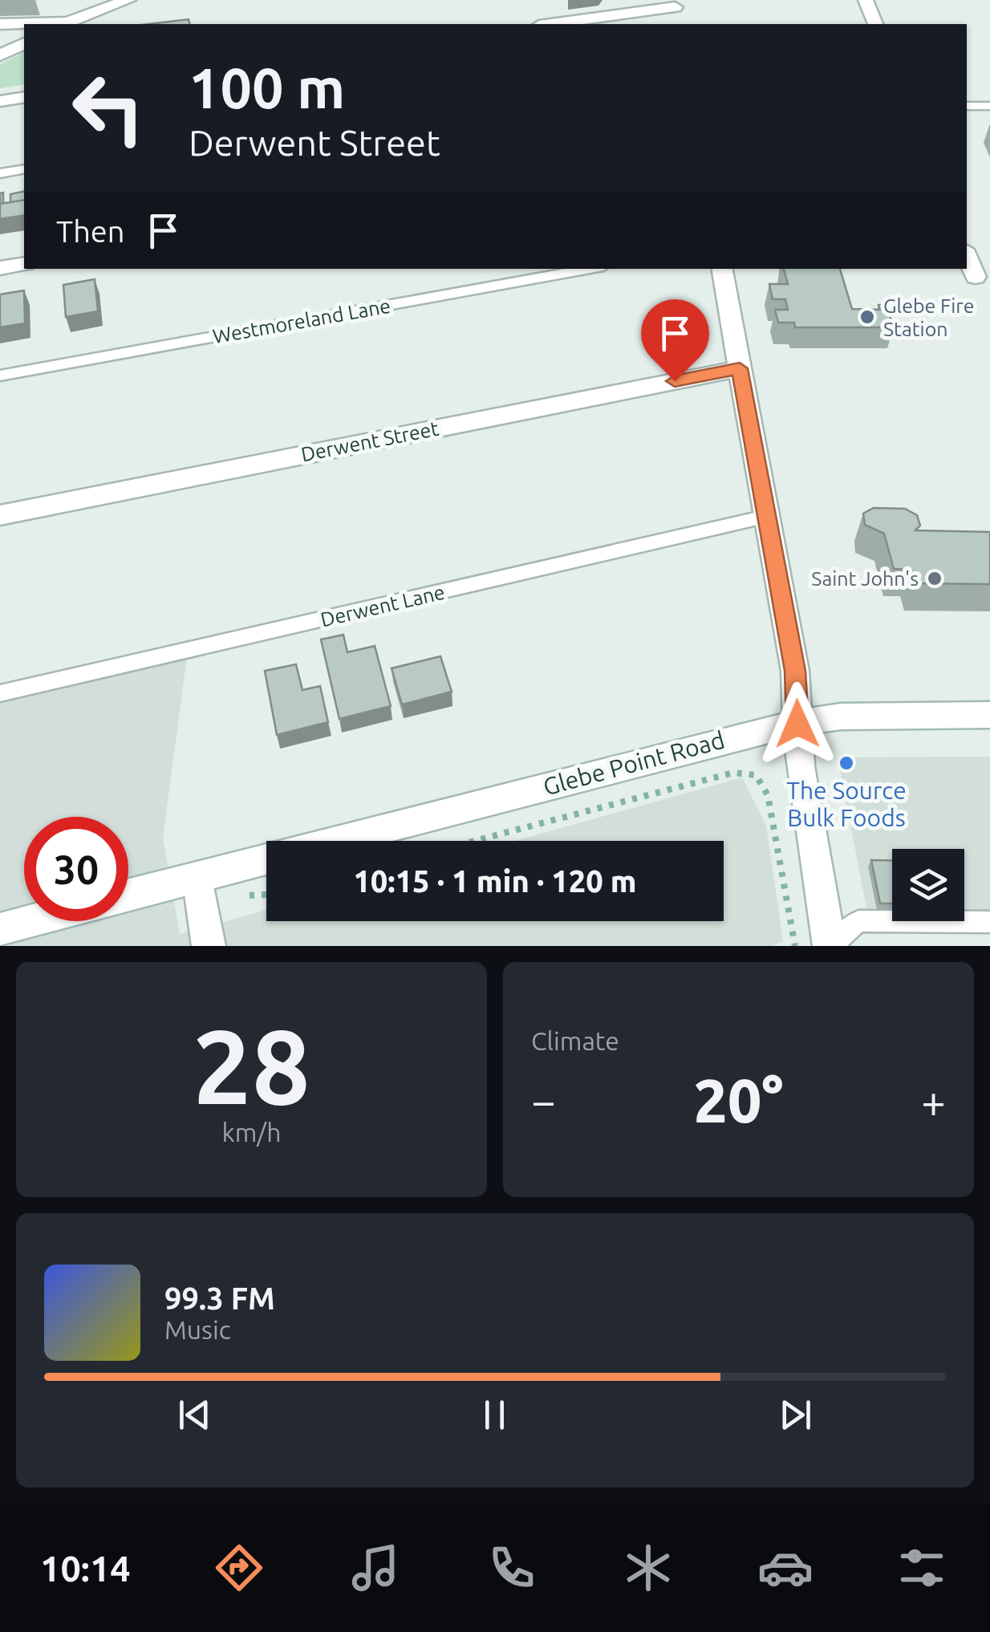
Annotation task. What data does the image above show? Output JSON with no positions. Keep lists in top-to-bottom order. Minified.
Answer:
{"streets":{"street":["Derwent Street","Glebe Point Road"],"lane":["Westmoreland Lane","Derwent Lane"]},"places":["Glebe Fire Station","Saint John's","The Source Bulk Foods"],"page":{"turn":["100 m","Derwent Street"],"then":"Then","limit":"30","trip":"10:15 · 1 min · 120 m","tile":[["28","km/h"],"Climate"],"heat":["−","20°","+"],"song":["99.3 FM","Music"],"tabs":"10:14"}}
